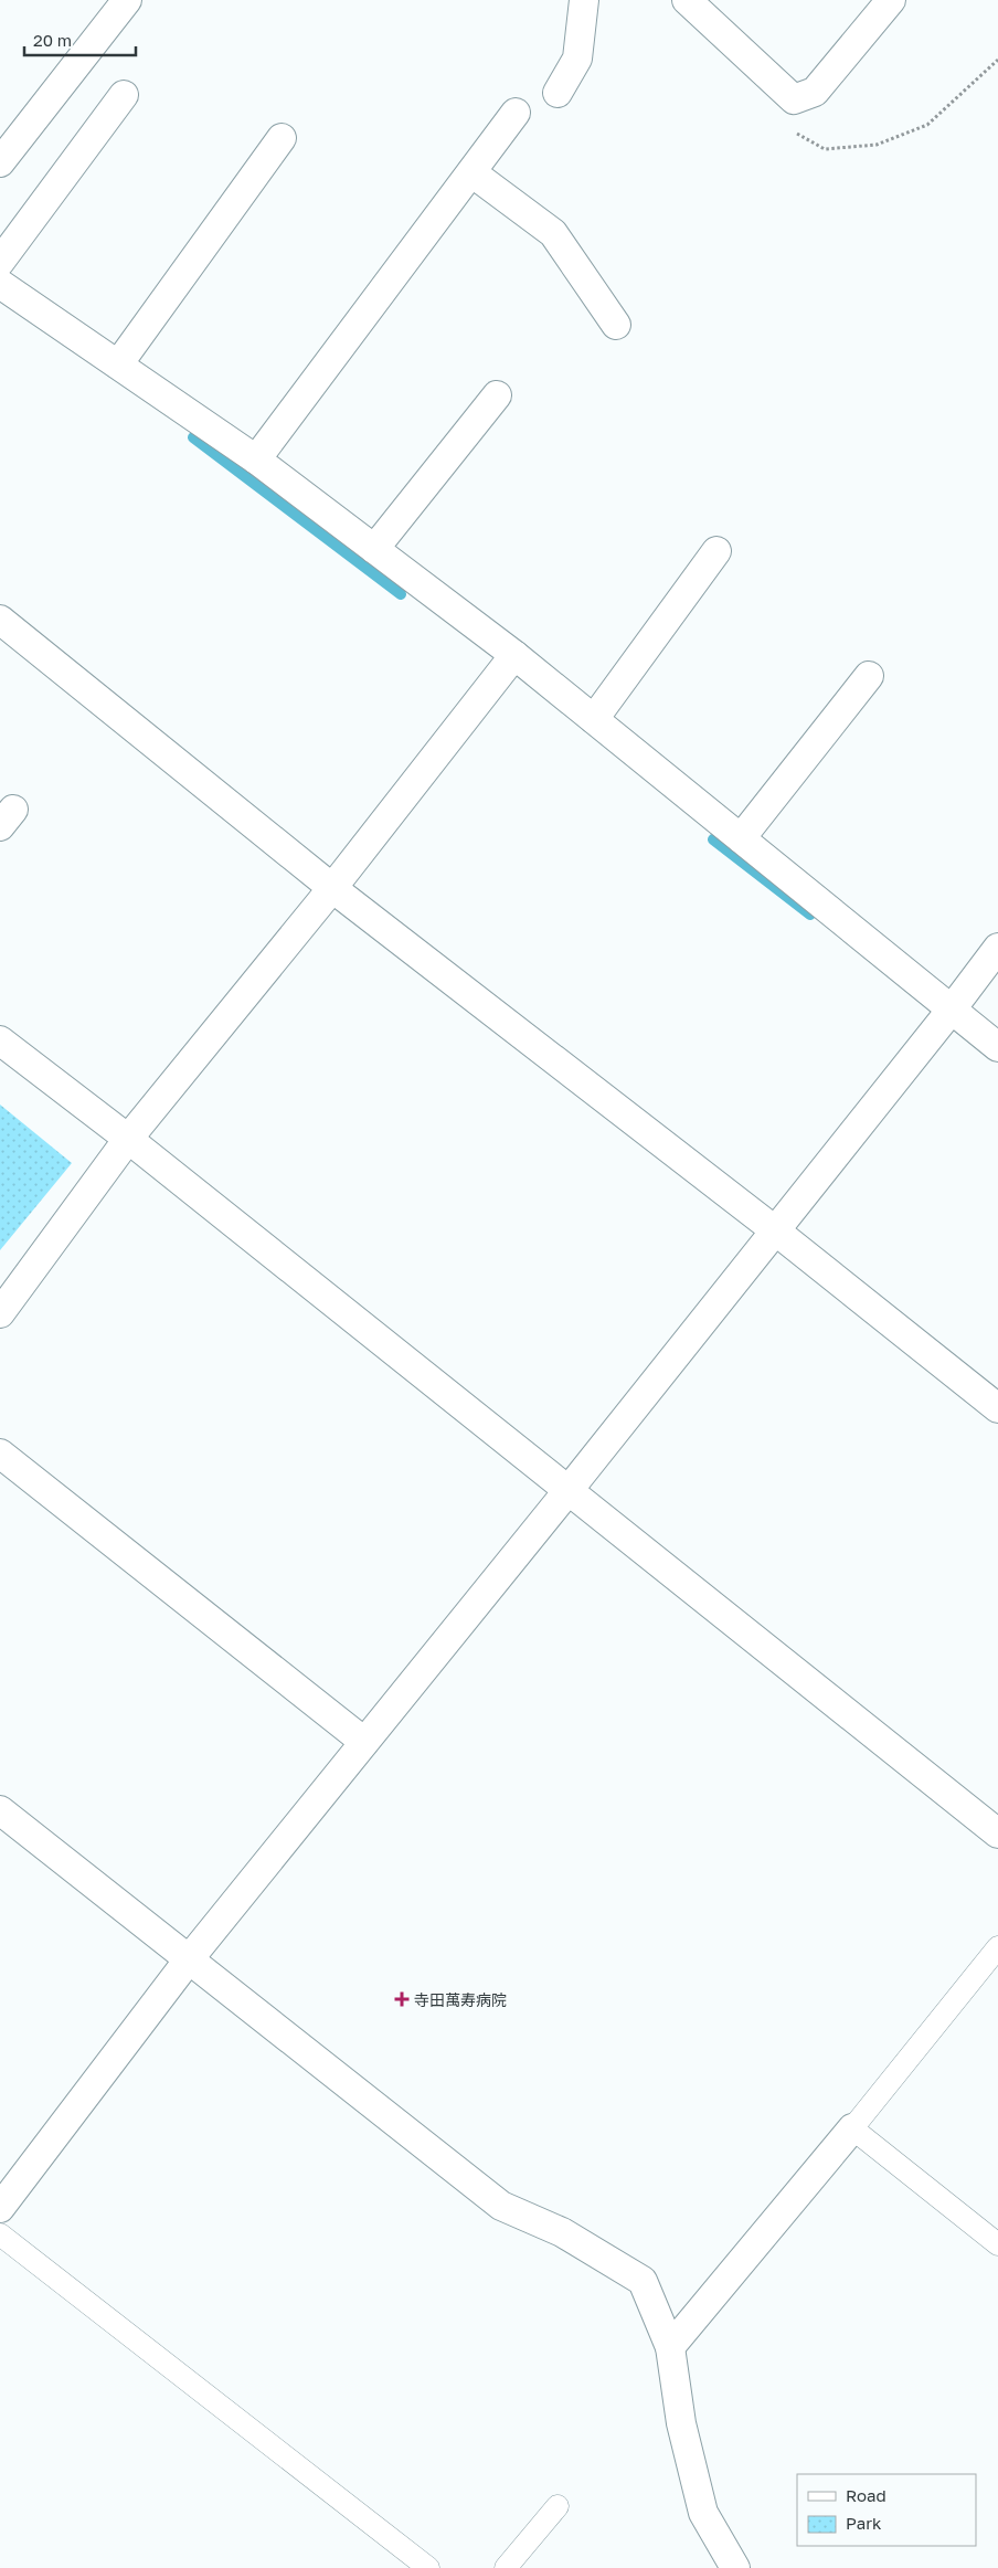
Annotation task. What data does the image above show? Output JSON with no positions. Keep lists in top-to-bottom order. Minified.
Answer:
{"places":{"health":["寺田萬寿病院"]},"legend":["Road","Park"],"scale_bar":"20 m"}
